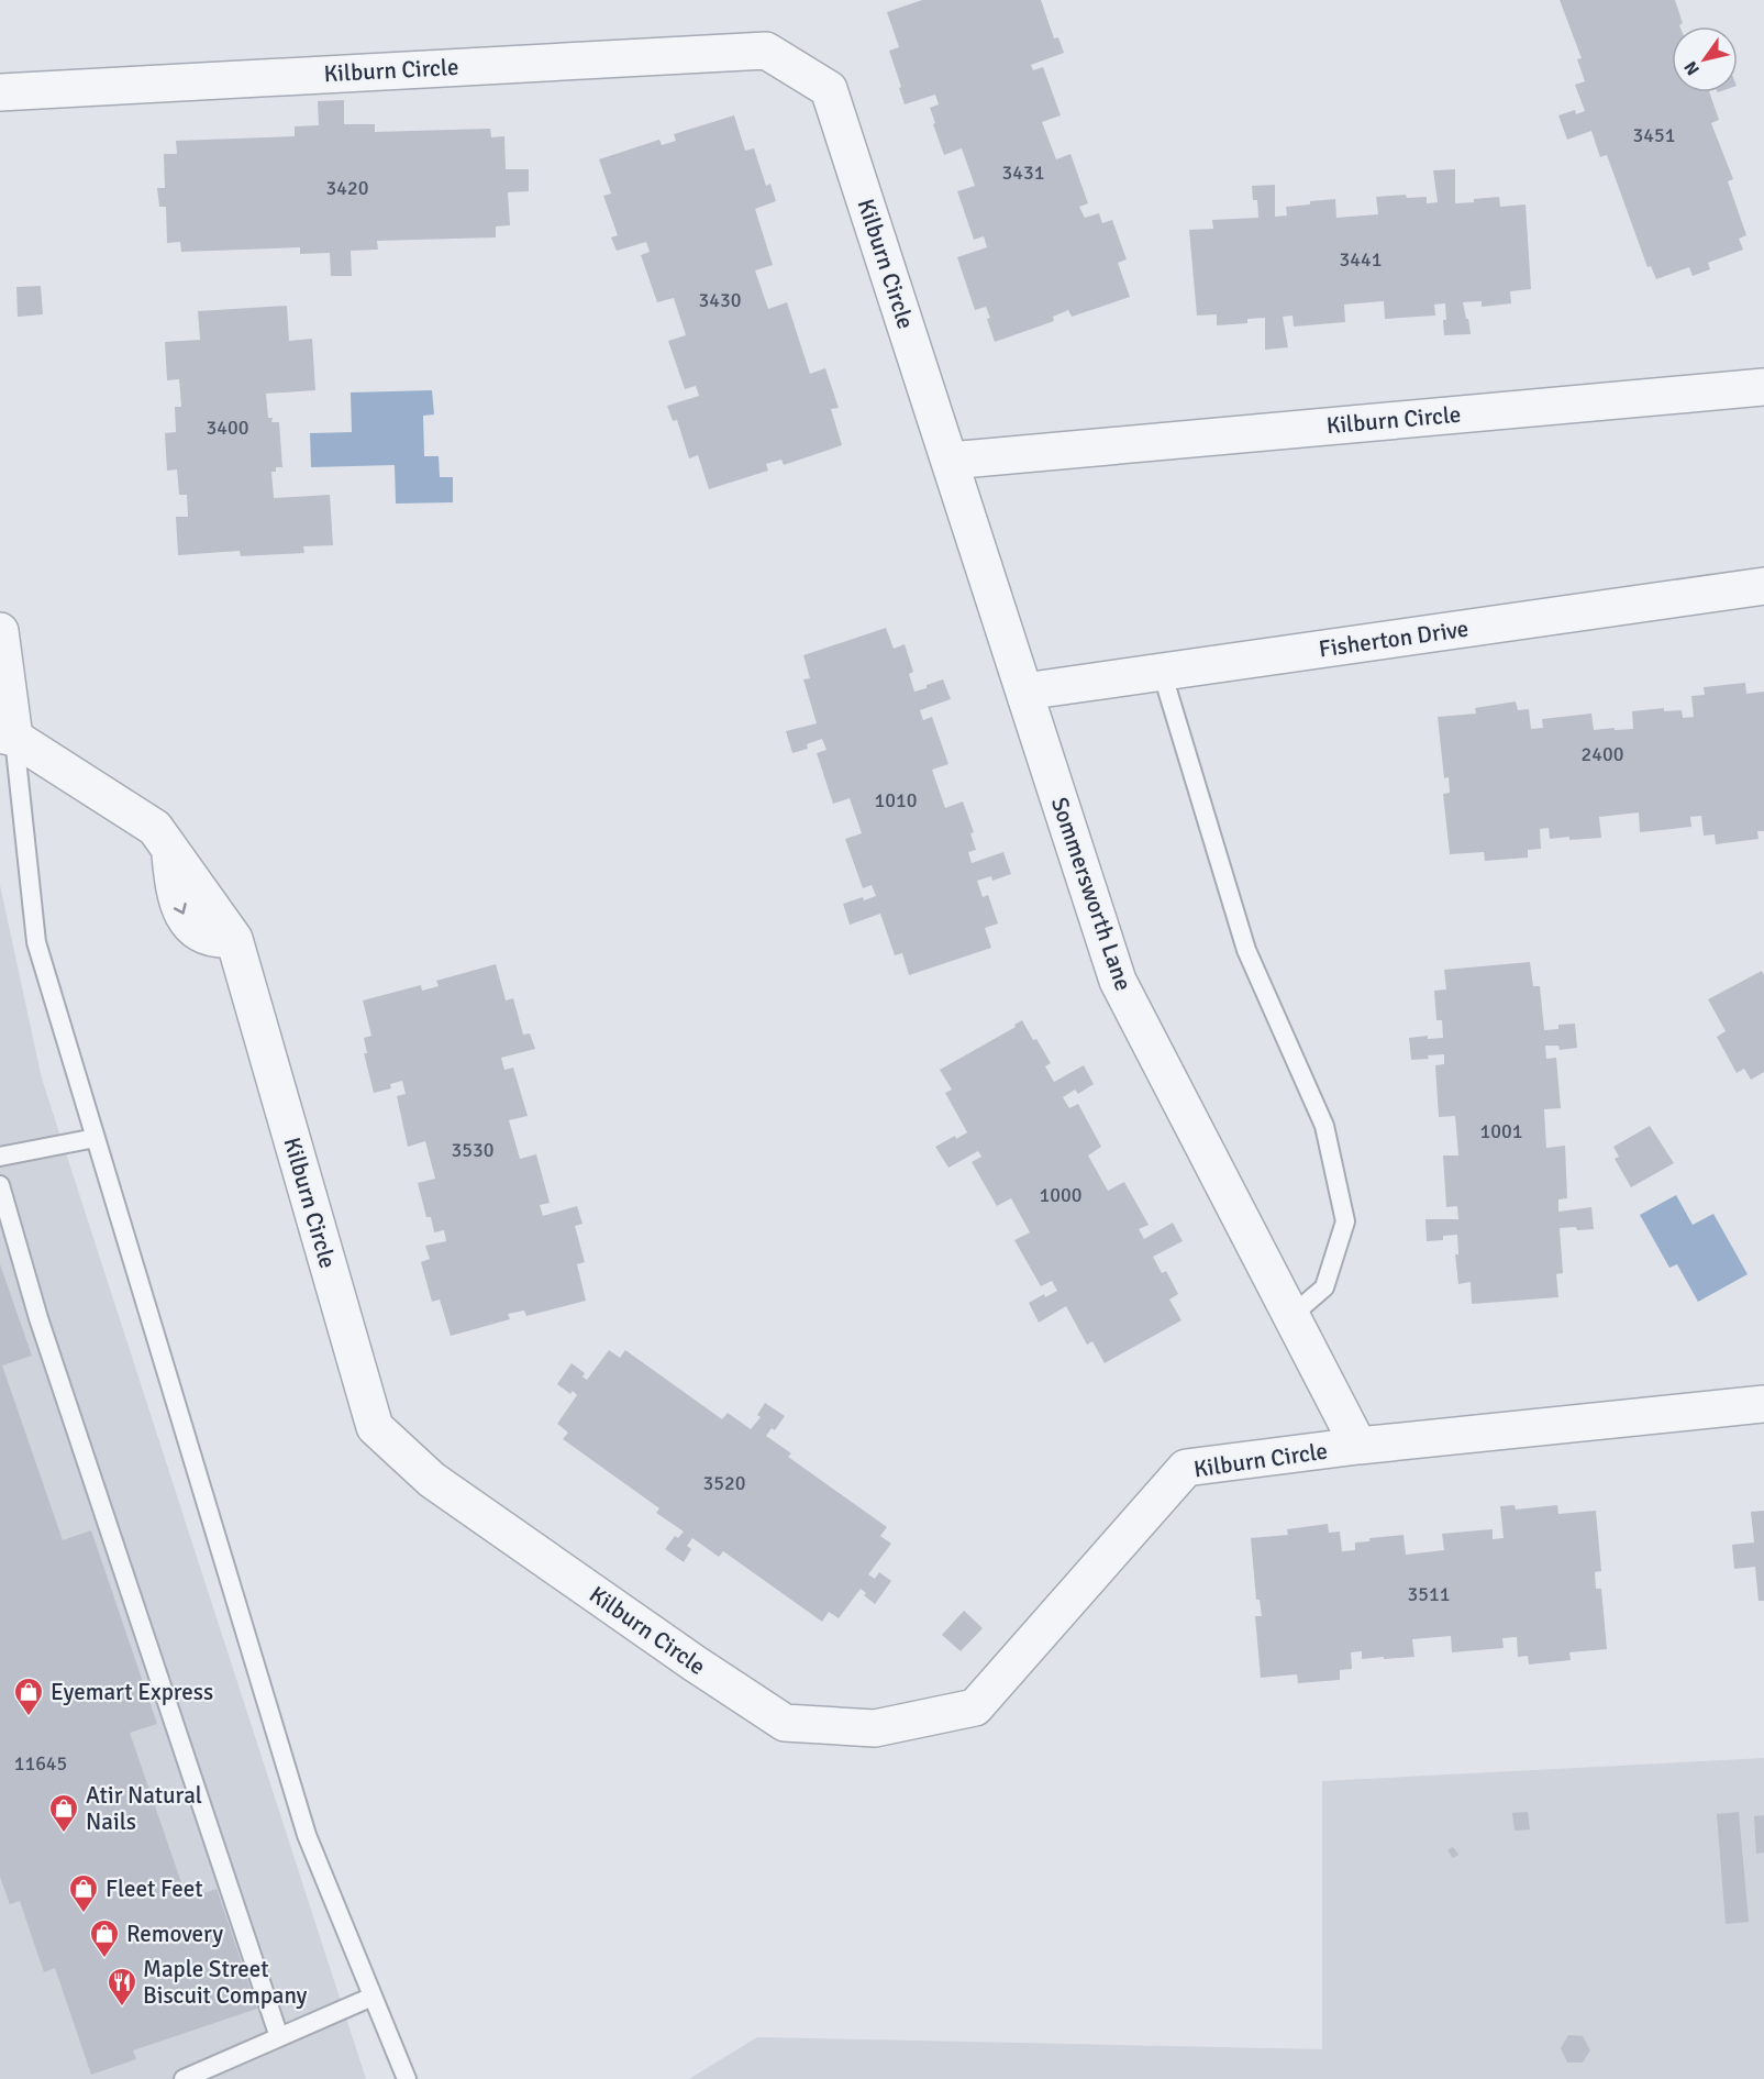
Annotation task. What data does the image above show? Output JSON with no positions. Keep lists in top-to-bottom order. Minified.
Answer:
{"streets":{"street":["Kilburn Circle","Fisherton Drive","Sommersworth Lane"]},"crossings":[["Kilburn Circle","Sommersworth Lane"],["Fisherton Drive","Sommersworth Lane"]],"places":{"shop":["Eyemart Express","Atir Natural Nails","Fleet Feet","Removery"],"restaurant":["Maple Street Biscuit Company"]},"house_numbers":["3451","3431","3420","3441","3430","3400","2400","1010","1001","3530","1000","3520","3511","11645"],"north":"bottom left"}
